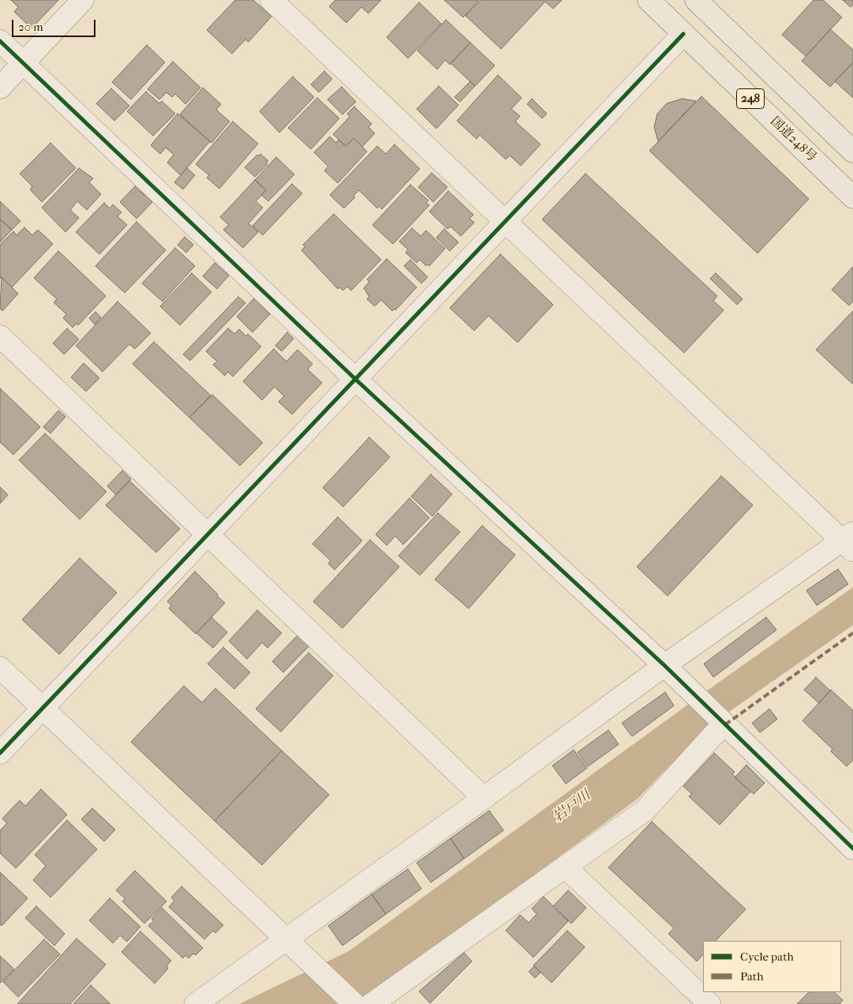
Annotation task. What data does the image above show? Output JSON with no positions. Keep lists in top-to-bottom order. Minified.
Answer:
{"streets":{"highway":["248","国道248号"]},"water":["岩戸川"],"legend":["Cycle path","Path"],"scale_bar":"20 m"}
